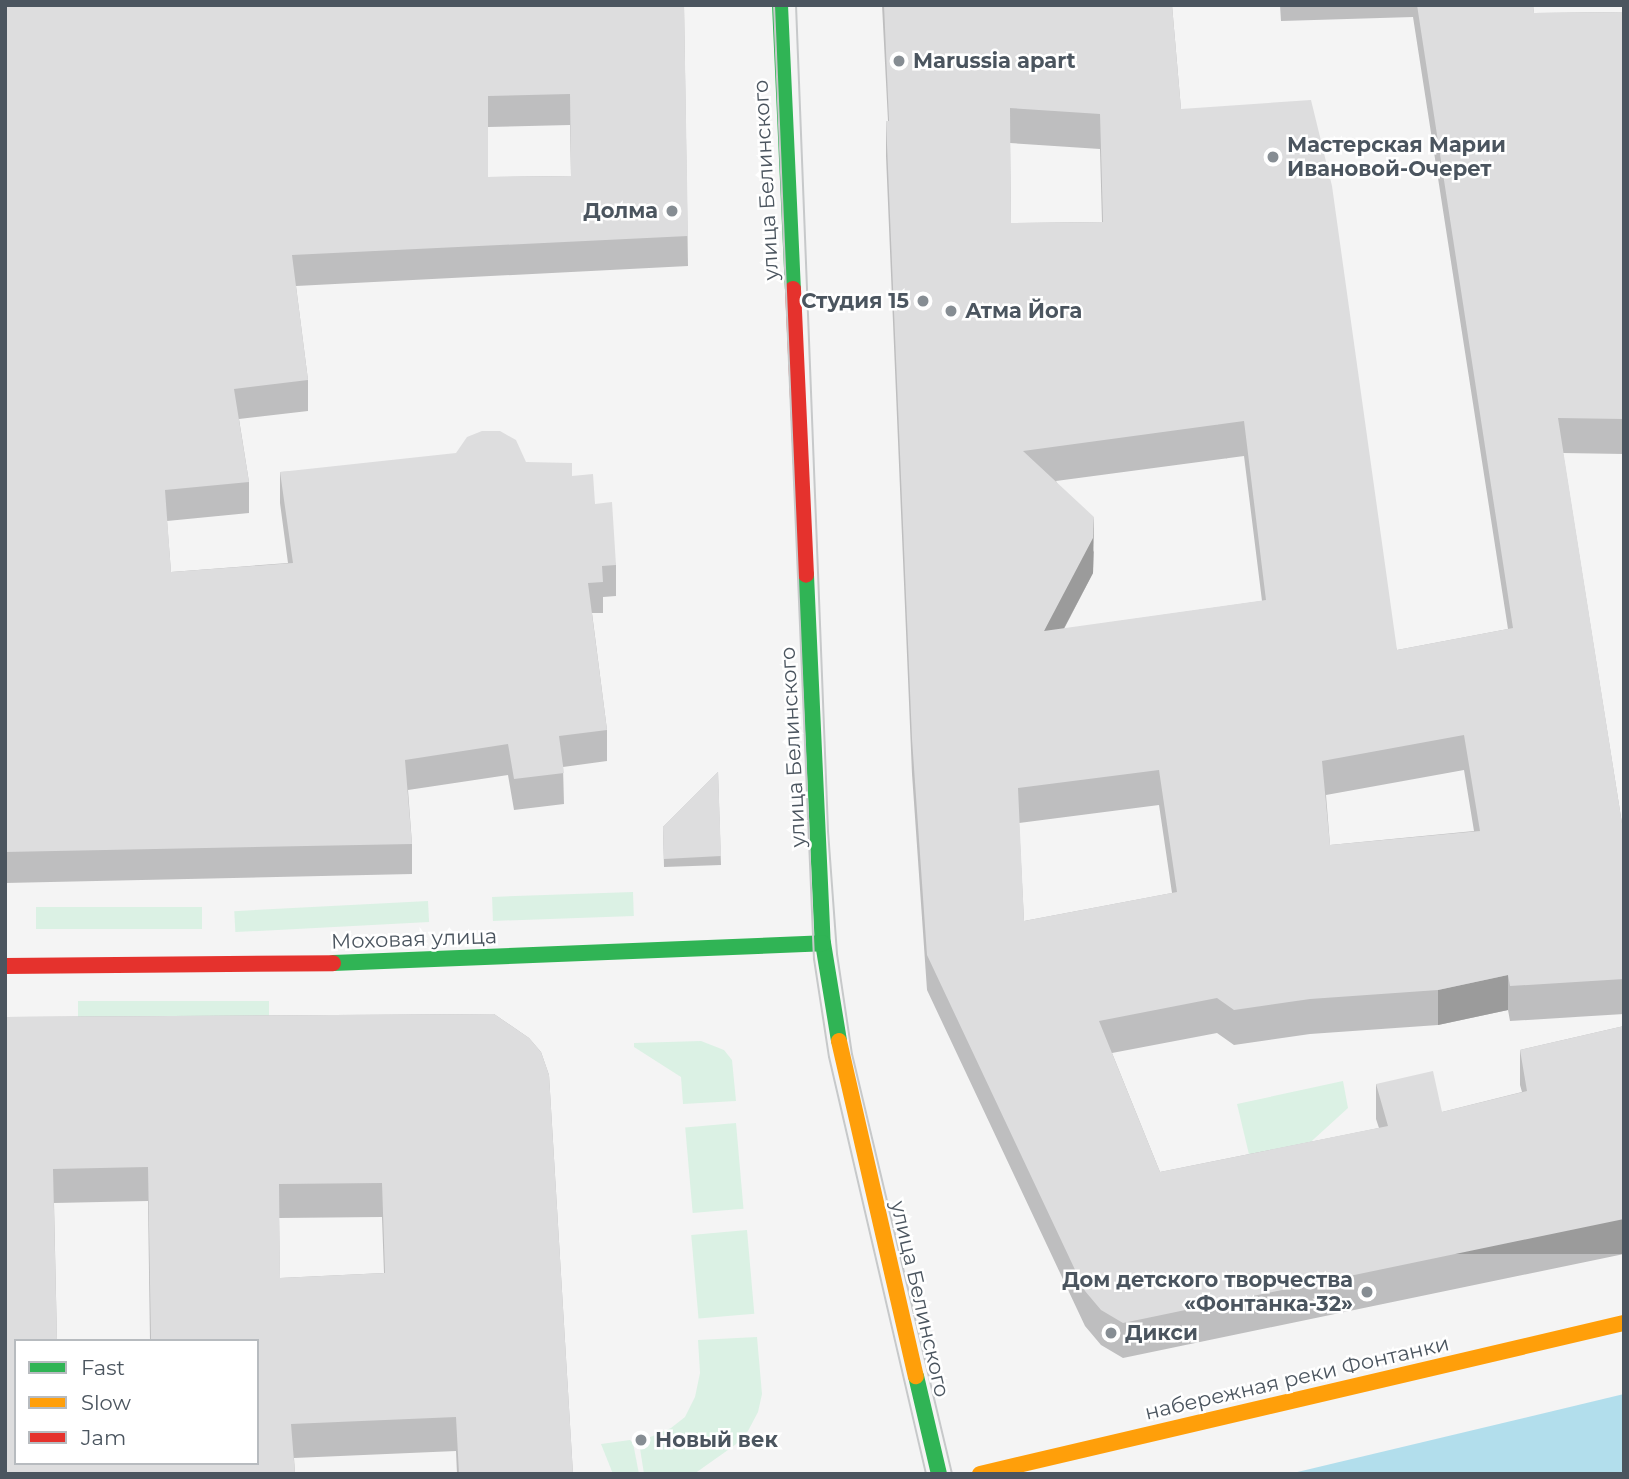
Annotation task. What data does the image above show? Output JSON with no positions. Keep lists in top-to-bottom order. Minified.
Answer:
{"streets":{"main road":["улица Белинского","Моховая улица","набережная реки Фонтанки"]},"crossings":[["улица Белинского","Моховая улица"]],"places":["Marussia apart","Мастерская Марии Ивановой-Очерет","Долма","Студия 15","Атма Йога","Дом детского творчества «Фонтанка-32»","Дикси","Новый век"],"legend":["Fast","Slow","Jam"]}
